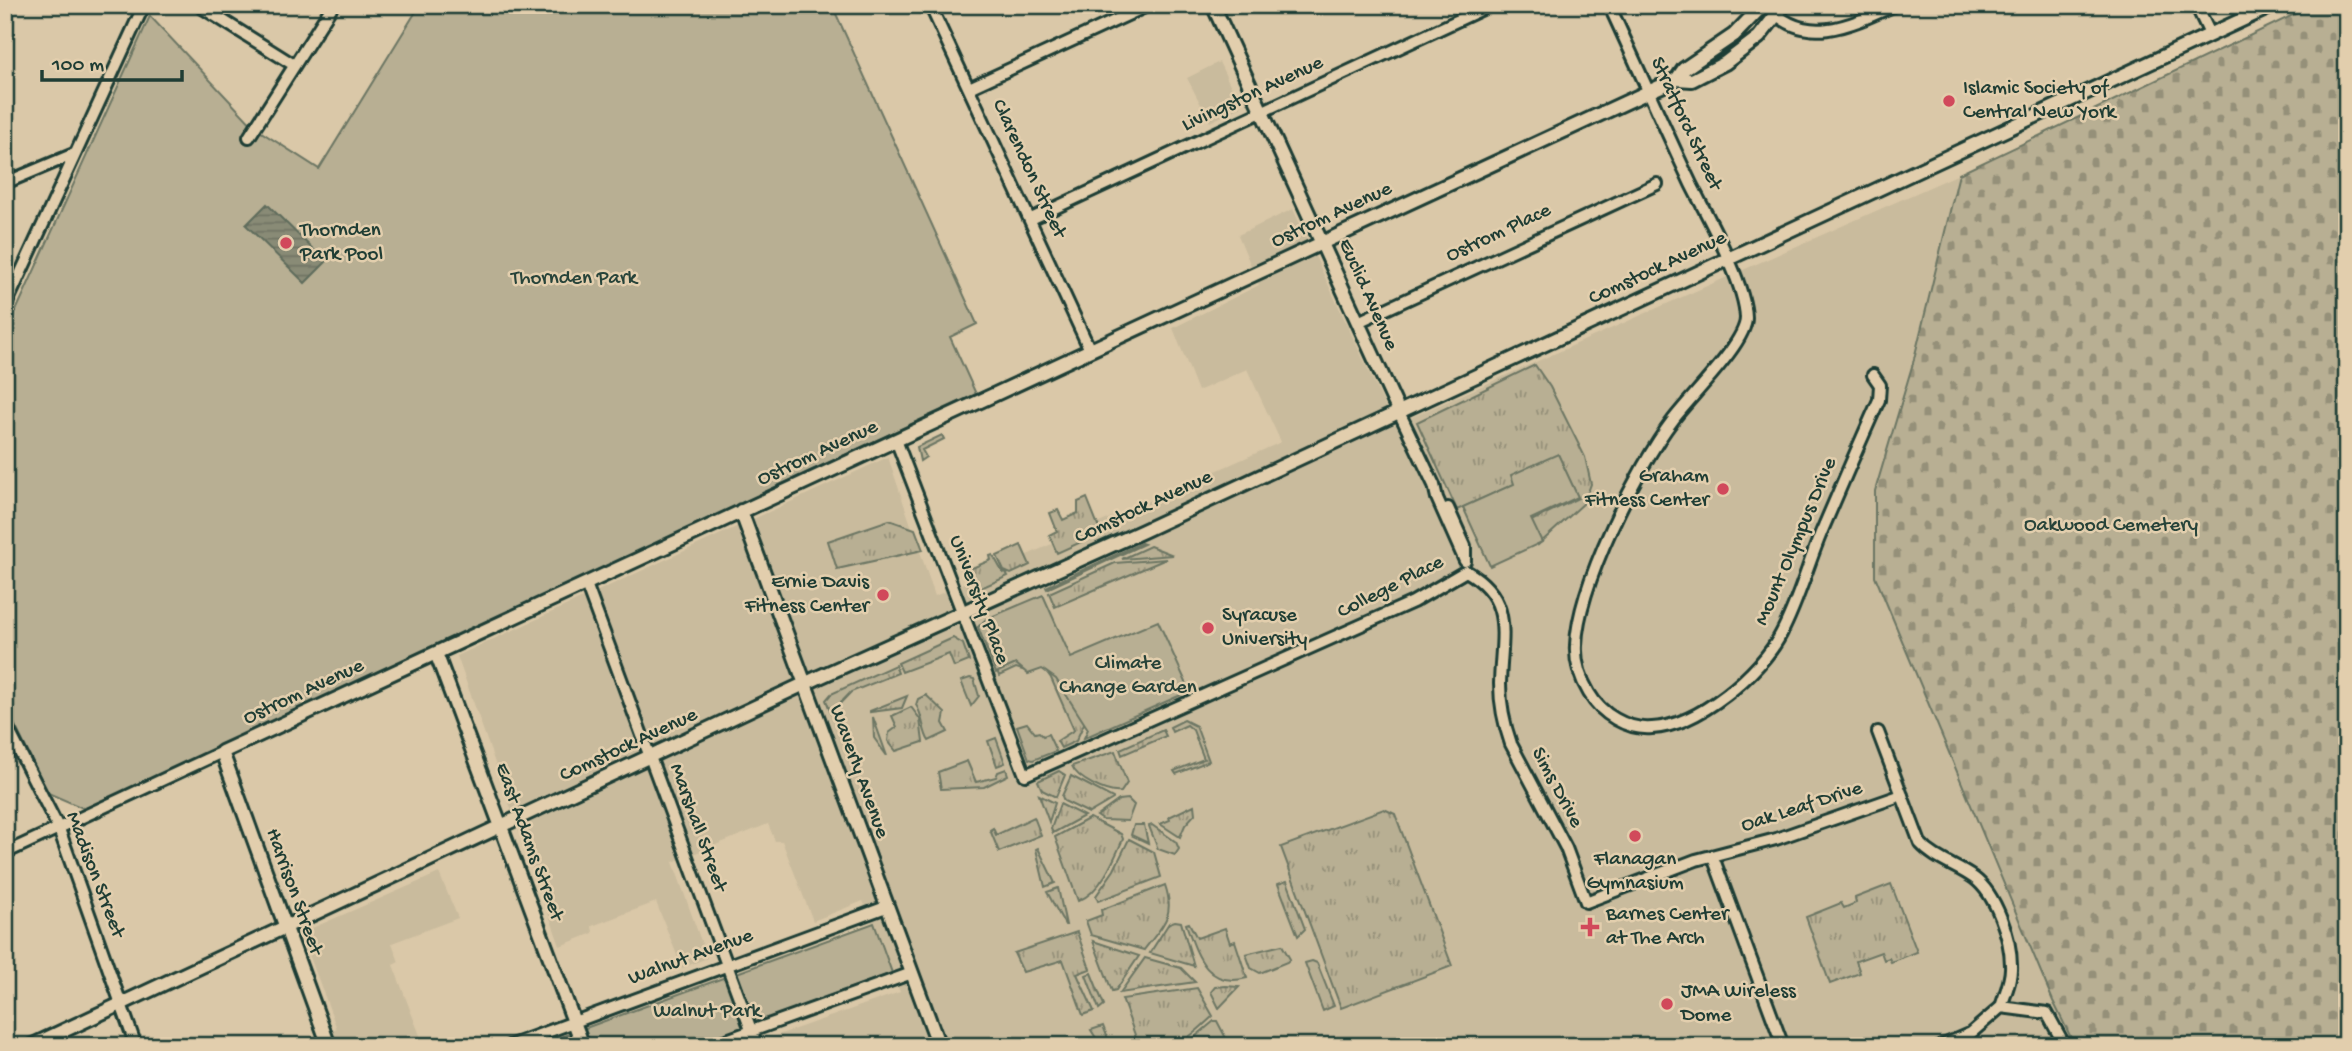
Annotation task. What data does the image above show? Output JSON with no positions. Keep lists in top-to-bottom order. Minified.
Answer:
{"streets":{"street":["Livingston Avenue","Stratford Street","Clarendon Street","Ostrom Avenue","Ostrom Place","Comstock Avenue","Euclid Avenue","Mount Olympus Drive","College Place","University Place","Waverly Avenue","Sims Drive","Oak Leaf Drive","Marshall Street","East Adams Street","Madison Street","Harrison Street","Walnut Avenue"]},"crossings":[["Livingston Avenue","Clarendon Street"],["Livingston Avenue","Euclid Avenue"],["Stratford Street","Ostrom Avenue"],["Stratford Street","Comstock Avenue"],["Stratford Street","Mount Olympus Drive"],["Clarendon Street","Ostrom Avenue"],["Ostrom Avenue","Euclid Avenue"],["Ostrom Avenue","University Place"],["Ostrom Avenue","Waverly Avenue"],["Ostrom Avenue","Marshall Street"],["Ostrom Avenue","East Adams Street"],["Ostrom Avenue","Madison Street"],["Ostrom Avenue","Harrison Street"],["Ostrom Place","Euclid Avenue"],["Comstock Avenue","Euclid Avenue"],["Comstock Avenue","Mount Olympus Drive"],["Comstock Avenue","University Place"],["Comstock Avenue","Waverly Avenue"],["Comstock Avenue","Marshall Street"],["Comstock Avenue","East Adams Street"],["Comstock Avenue","Madison Street"],["Comstock Avenue","Harrison Street"],["Euclid Avenue","College Place"],["Euclid Avenue","Sims Drive"],["College Place","University Place"],["College Place","Sims Drive"],["Waverly Avenue","Walnut Avenue"],["Sims Drive","Oak Leaf Drive"],["Marshall Street","Walnut Avenue"],["East Adams Street","Walnut Avenue"]],"parks":["Thornden Park","Oakwood Cemetery","Climate Change Garden","Walnut Park"],"places":{"other":["Islamic Society of Central New York","Thornden Park Pool","Graham Fitness Center","Ernie Davis Fitness Center","Syracuse University","Flanagan Gymnasium","JMA Wireless Dome"],"health":["Barnes Center at The Arch"]},"scale_bar":"100 m"}
